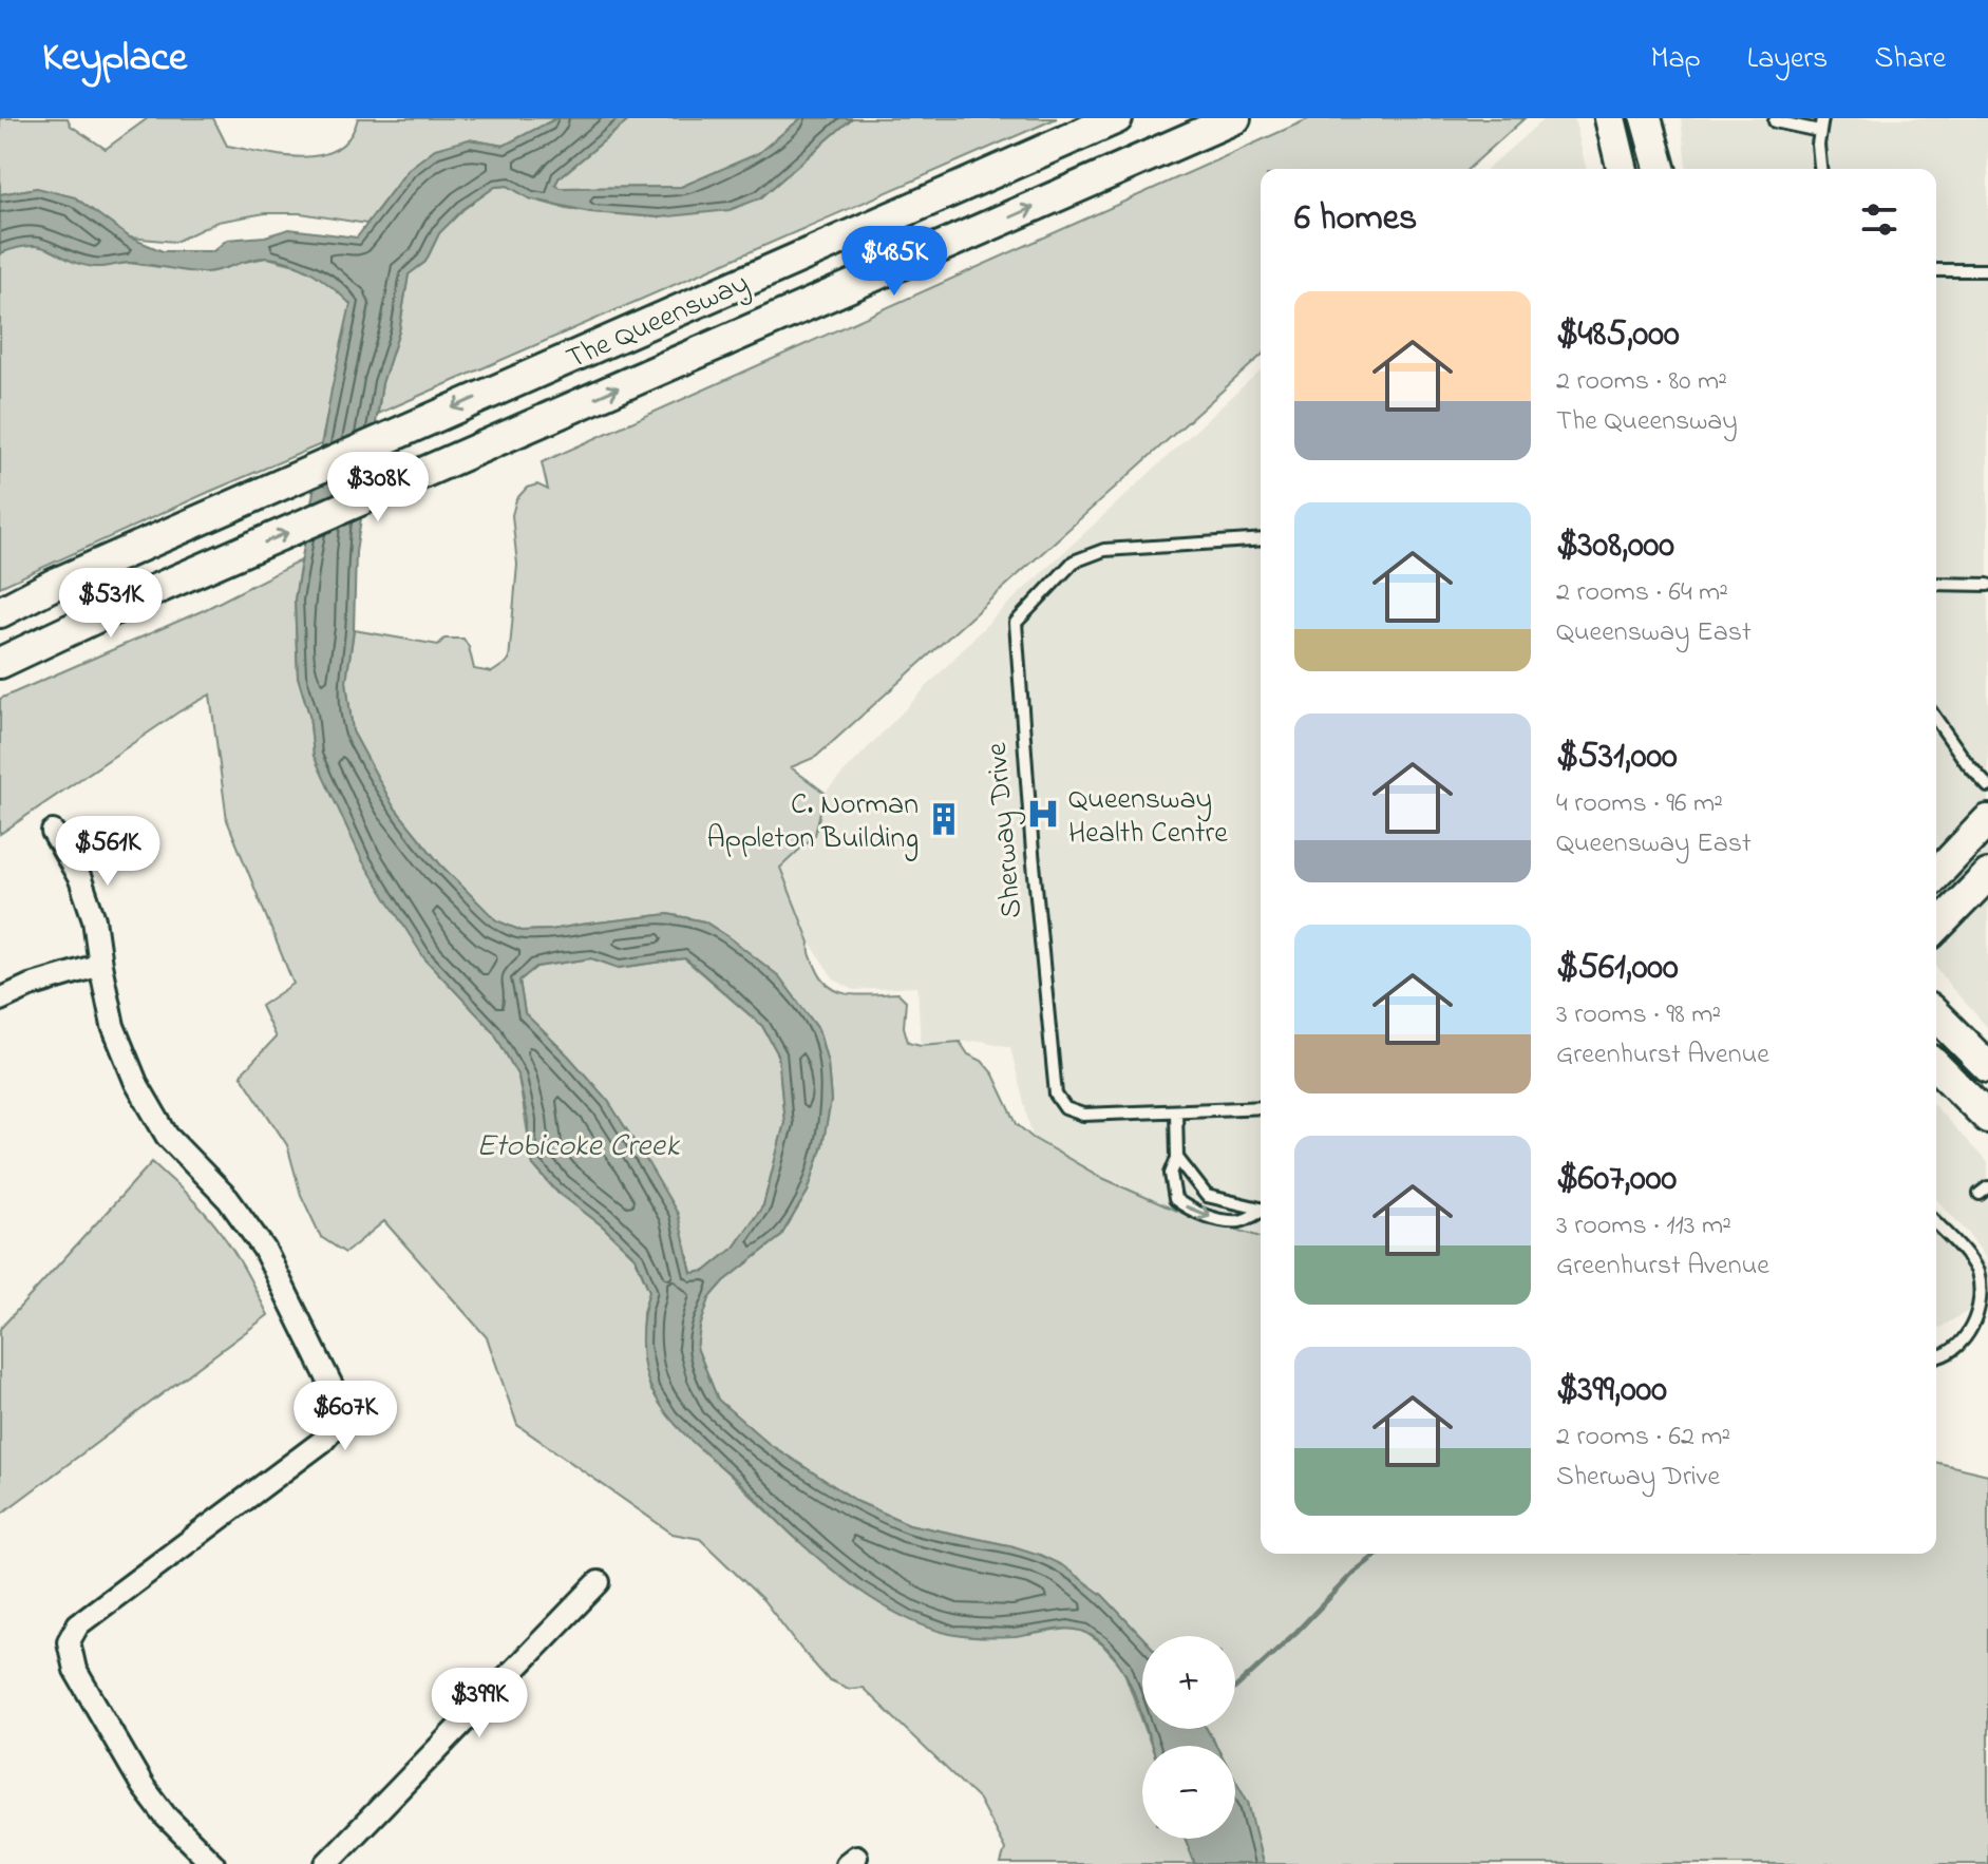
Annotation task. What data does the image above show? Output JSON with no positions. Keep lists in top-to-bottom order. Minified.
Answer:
{"streets":{"main road":["The Queensway"],"lane":["Sherway Drive"]},"water":["Etobicoke Creek"],"places":{"hospital":["Queensway Health Centre"],"building":["C. Norman Appleton Building"]},"page":{"header":"Keyplace","nav":["Map","Layers","Share"],"heading":"6 homes","price":["$485K","$308K","$531K","$561K","$607K","$399K"],"list":[{"name":"$485,000","note":"2 rooms · 80 m² · The Queensway"},{"name":"$308,000","note":"2 rooms · 64 m² · Queensway East"},{"name":"$531,000","note":"4 rooms · 96 m² · Queensway East"},{"name":"$561,000","note":"3 rooms · 98 m² · Greenhurst Avenue"},{"name":"$607,000","note":"3 rooms · 113 m² · Greenhurst Avenue"},{"name":"$399,000","note":"2 rooms · 62 m² · Sherway Drive"}],"map_buttons":["+","−"]}}
